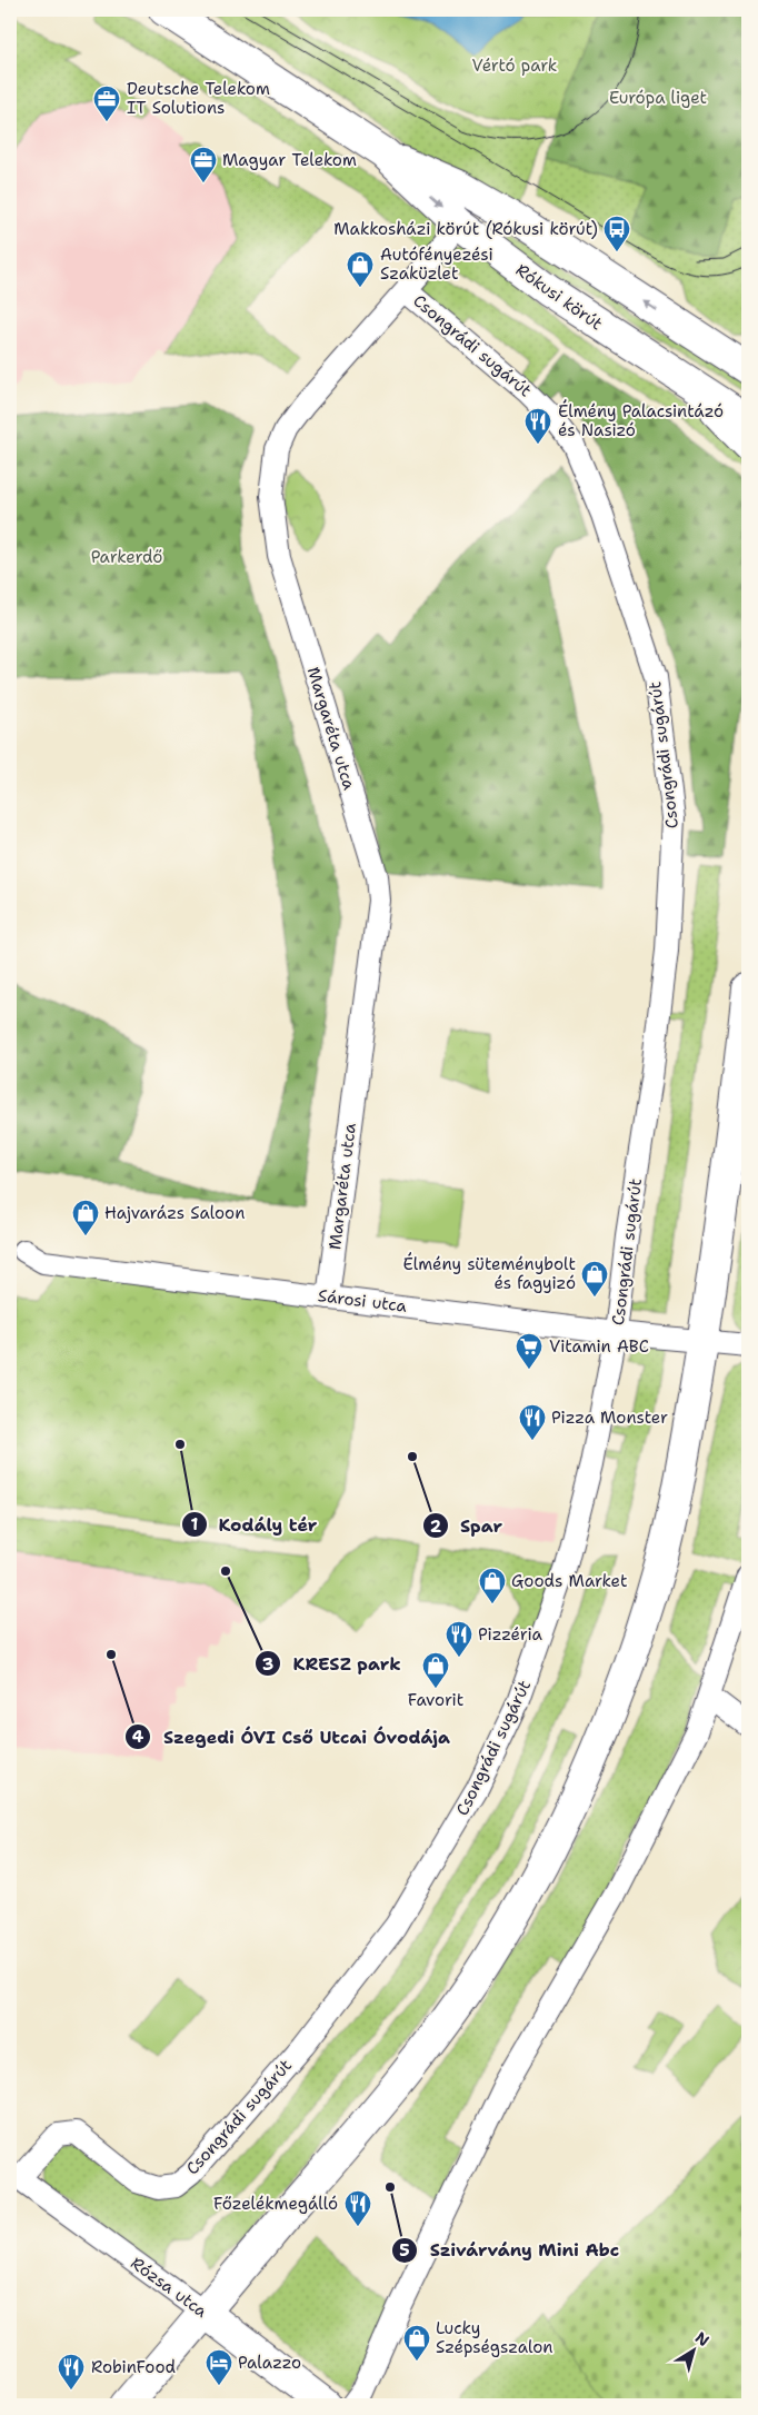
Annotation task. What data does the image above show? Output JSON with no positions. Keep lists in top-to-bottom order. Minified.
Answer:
{"streets":{"main road":["Rókusi körút","Rózsa utca"],"street":["Csongrádi sugárút","Margaréta utca","Sárosi utca"]},"crossings":[["Rókusi körút","Margaréta utca"],["Csongrádi sugárút","Margaréta utca"],["Csongrádi sugárút","Sárosi utca"],["Csongrádi sugárút","Rózsa utca"],["Margaréta utca","Sárosi utca"]],"parks":["Vértó park","Európa liget","Parkerdő"],"places":{"office":["Deutsche Telekom IT Solutions","Magyar Telekom"],"bus stop":["Makkosházi körút (Rókusi körút)"],"shop":["Autófényezési Szaküzlet","Hajvarázs Saloon","Élmény süteménybolt és fagyizó","Goods Market","Favorit","Lucky Szépségszalon"],"restaurant":["Élmény Palacsintázó és Nasizó","Pizza Monster","Pizzéria","Főzelékmegálló","RobinFood"],"supermarket":["Vitamin ABC"],"other":["Kodály tér","Spar","KRESZ park","Szegedi ÓVI Cső Utcai Óvodája","Szivárvány Mini Abc"],"hotel":["Palazzo"]},"north":"top right"}
